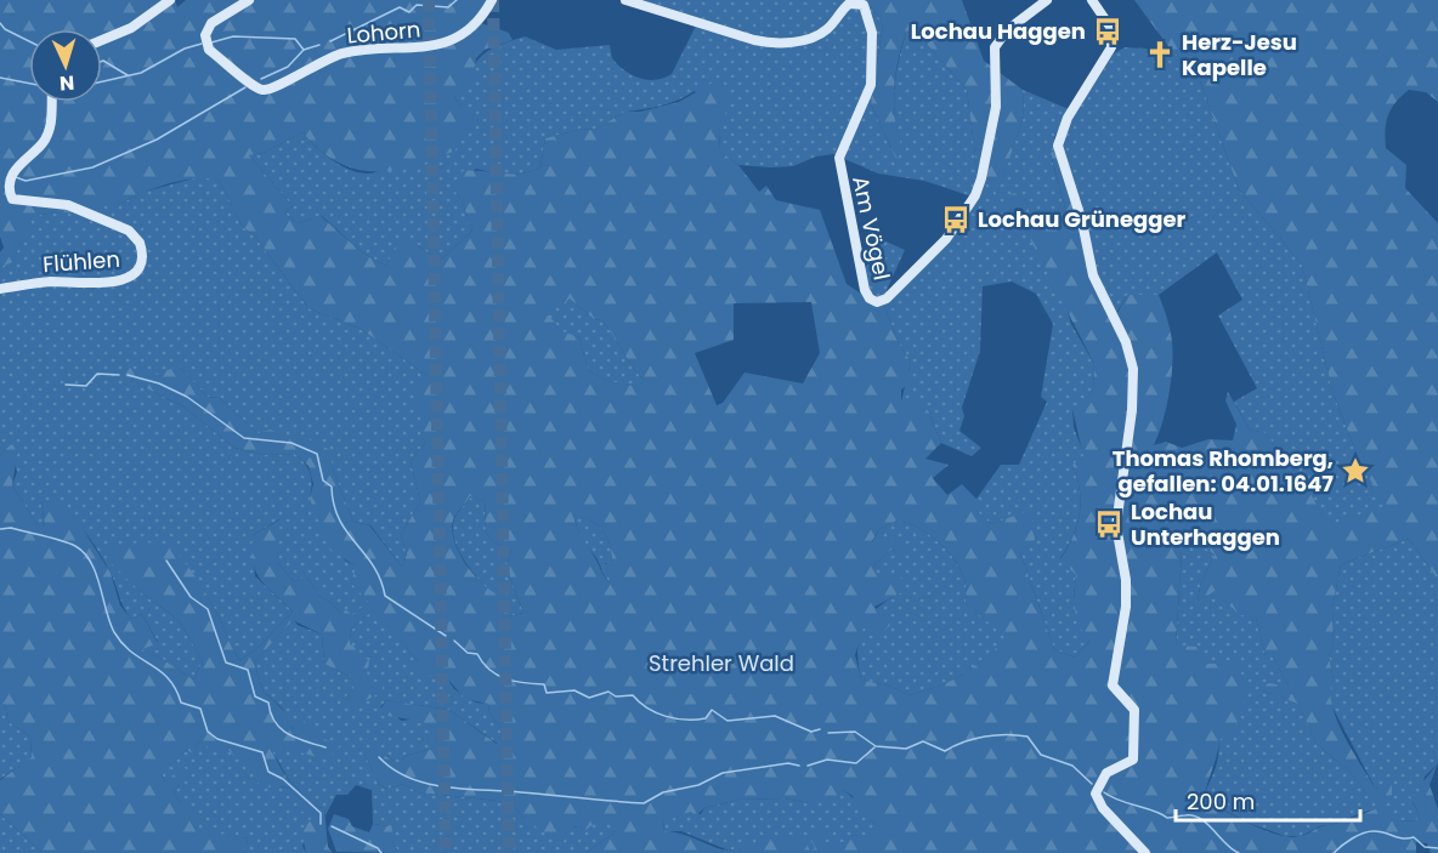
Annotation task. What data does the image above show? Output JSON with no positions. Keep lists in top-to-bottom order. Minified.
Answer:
{"streets":{"street":["Lohorn","Am Vögel","Flühlen"]},"parks":["Strehler Wald"],"places":{"bus stop":["Lochau Haggen","Lochau Grünegger","Lochau Unterhaggen"],"church":["Herz-Jesu Kapelle"],"place":["Thomas Rhomberg, gefallen: 04.01.1647"]},"scale_bar":"200 m","north":"bottom"}
